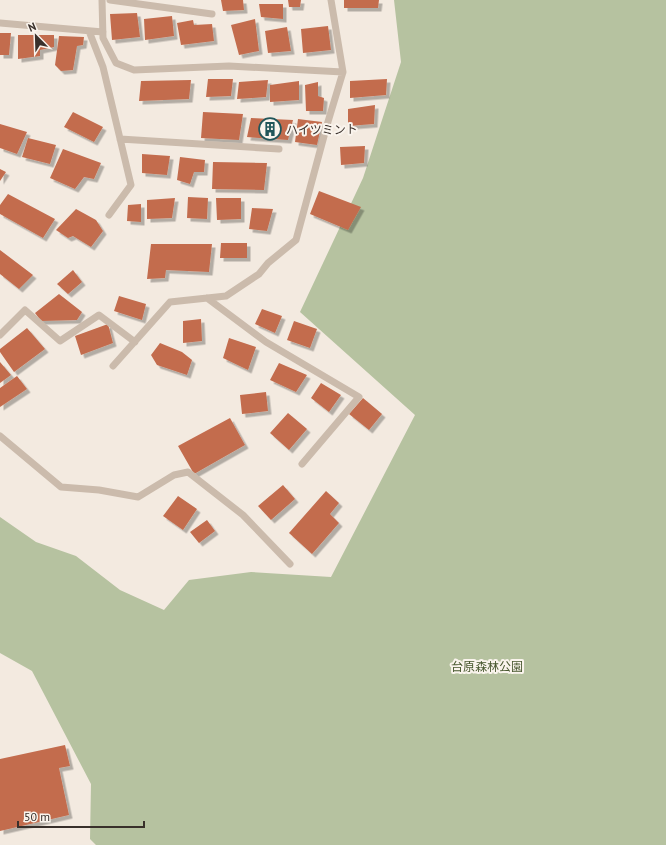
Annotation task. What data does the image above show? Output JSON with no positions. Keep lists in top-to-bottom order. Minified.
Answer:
{"parks":["台原森林公園"],"places":{"building":["ハイツミント"]},"scale_bar":"50 m","north":"top left"}
